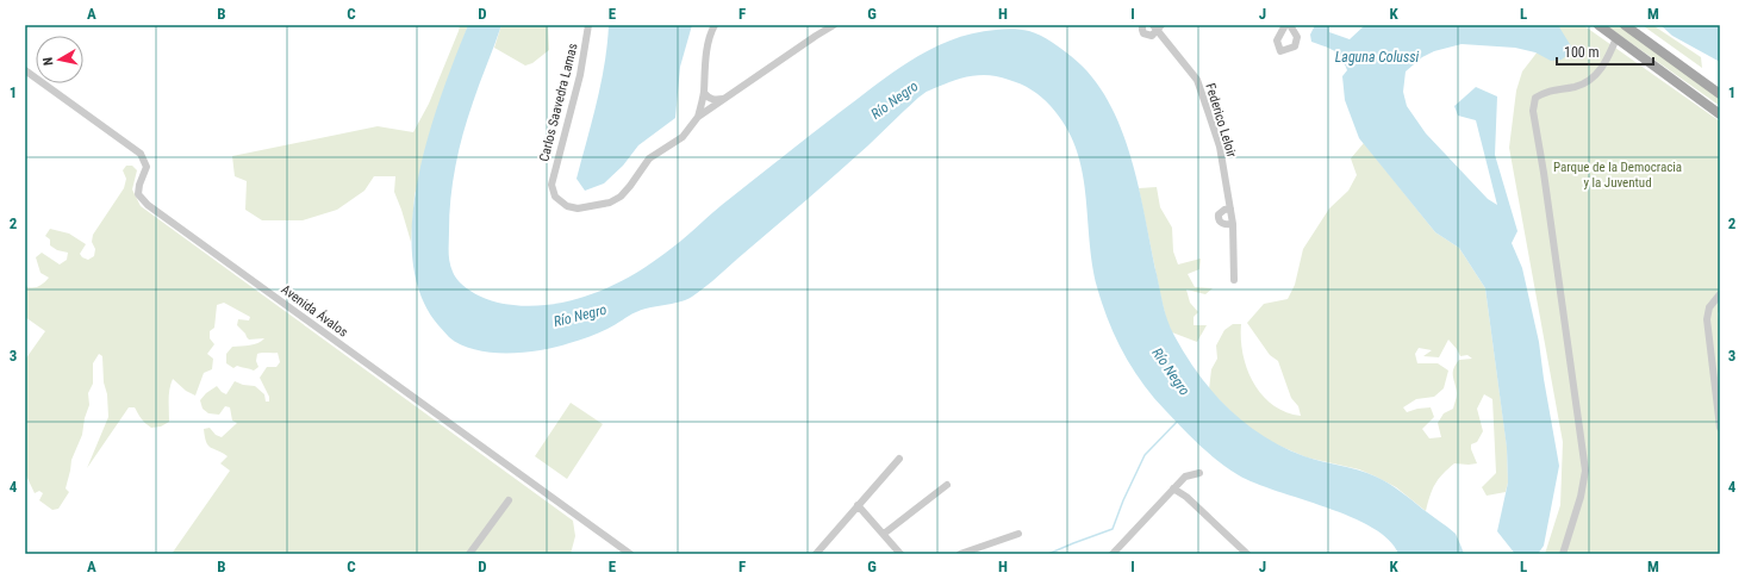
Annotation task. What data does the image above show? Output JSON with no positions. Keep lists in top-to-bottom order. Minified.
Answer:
{"streets":{"street":["Carlos Saavedra Lamas","Federico Leloir","Avenida Ávalos"]},"water":["Laguna Colussi","Río Negro"],"parks":["Parque de la Democracia y la Juventud"],"scale_bar":"100 m","north":"left","grid":{"columns":["A","B","C","D","E","F","G","H","I","J","K","L","M"],"rows":["1","2","3","4"]}}
